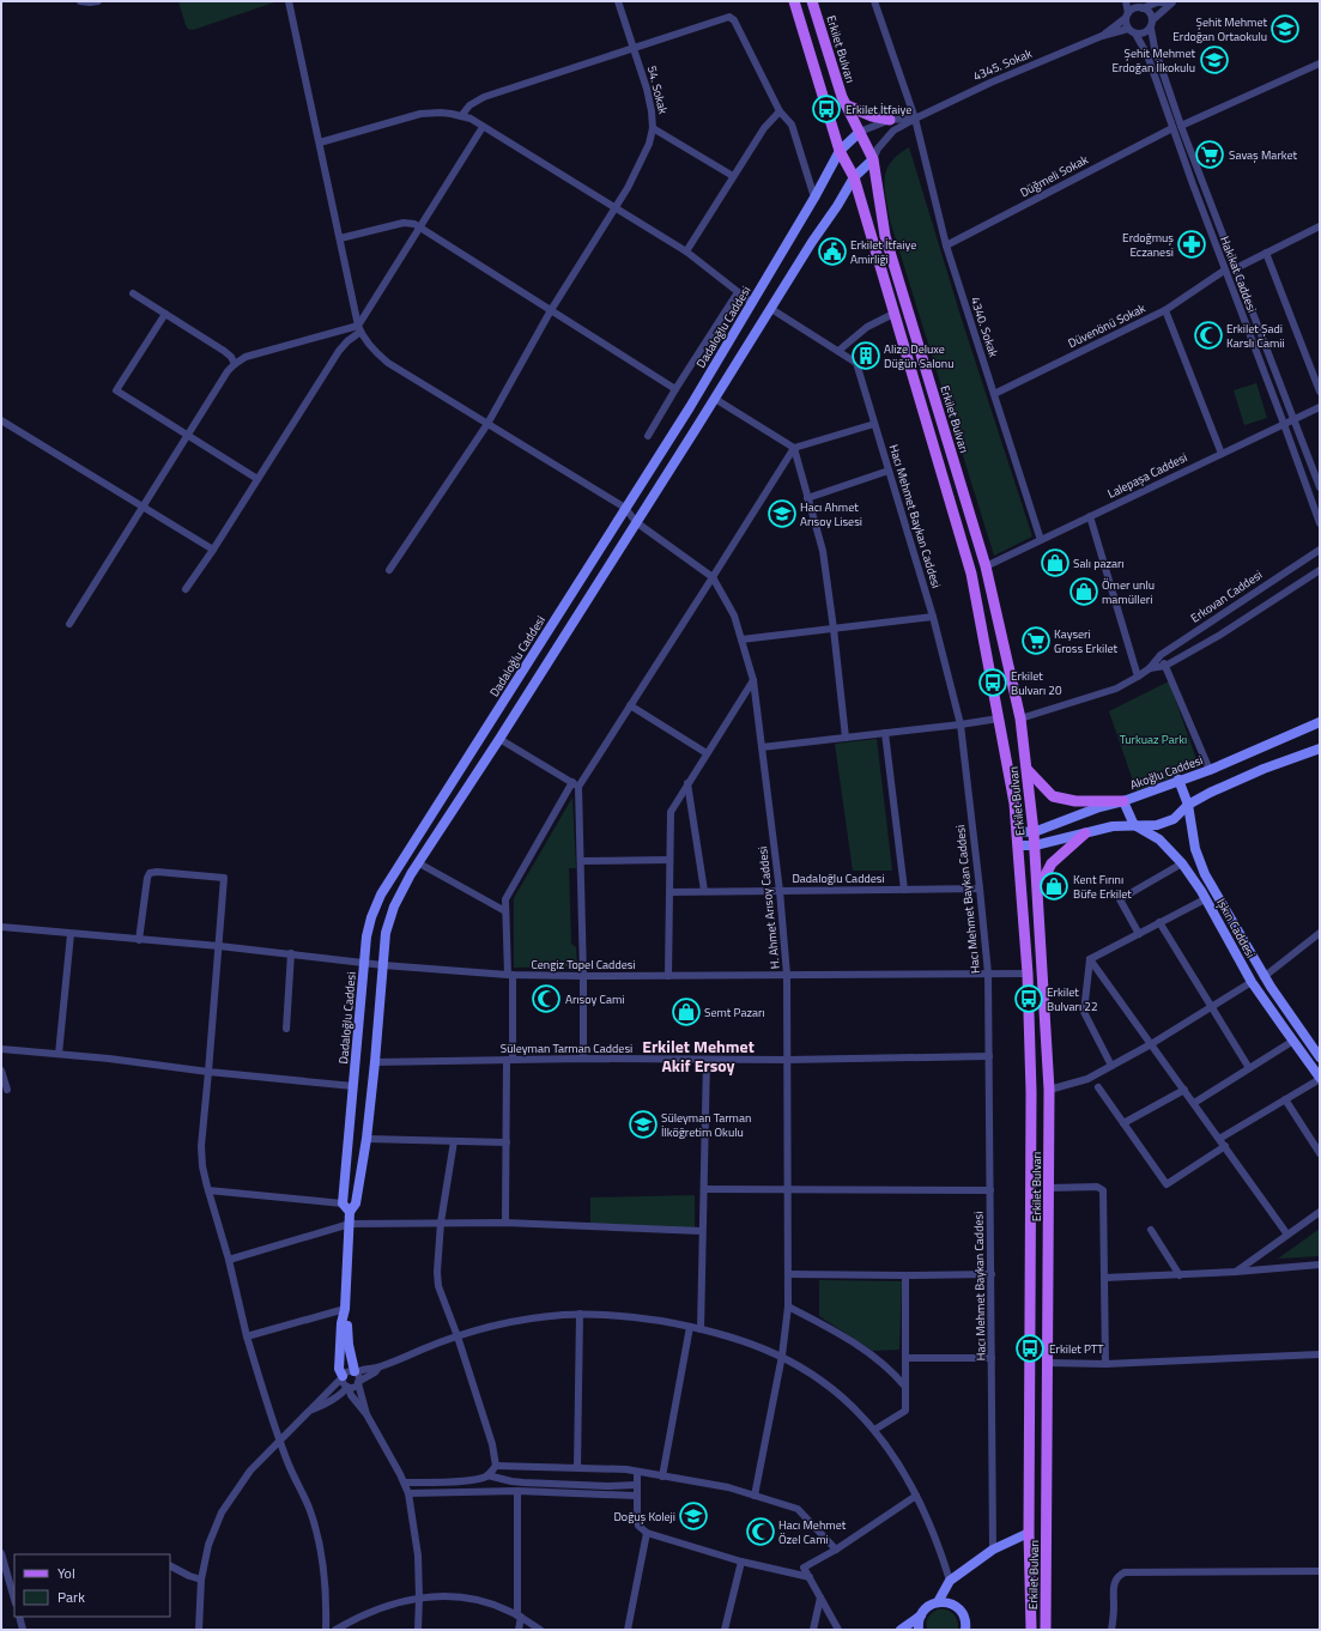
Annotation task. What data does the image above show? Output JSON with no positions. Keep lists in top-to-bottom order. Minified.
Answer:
{"streets":{"main road":["Erkilet Bulvarı"],"street":["4345. Sokak","54. Sokak","Düğmeli Sokak","Hakikat Caddesi","Düvenönü Sokak","Dadaloğlu Caddesi","4340. Sokak","Lalepaşa Caddesi","Hacı Mehmet Baykan Caddesi","Erkovan Caddesi","Akoğlu Caddesi","H. Ahmet Arısoy Caddesi","Işkın Caddesi","Cengiz Topel Caddesi","Süleyman Tarman Caddesi"]},"crossings":[["Erkilet Bulvarı","4345. Sokak"],["Erkilet Bulvarı","Dadaloğlu Caddesi"],["Erkilet Bulvarı","Lalepaşa Caddesi"],["Erkilet Bulvarı","Erkovan Caddesi"],["Erkilet Bulvarı","Akoğlu Caddesi"],["Erkilet Bulvarı","Cengiz Topel Caddesi"],["4345. Sokak","Hakikat Caddesi"],["4345. Sokak","Dadaloğlu Caddesi"],["4345. Sokak","4340. Sokak"],["Düğmeli Sokak","Hakikat Caddesi"],["Düğmeli Sokak","4340. Sokak"],["Hakikat Caddesi","Düvenönü Sokak"],["Hakikat Caddesi","Lalepaşa Caddesi"],["Düvenönü Sokak","4340. Sokak"],["Dadaloğlu Caddesi","Hacı Mehmet Baykan Caddesi"],["Dadaloğlu Caddesi","H. Ahmet Arısoy Caddesi"],["Dadaloğlu Caddesi","Cengiz Topel Caddesi"],["4340. Sokak","Lalepaşa Caddesi"],["Hacı Mehmet Baykan Caddesi","Cengiz Topel Caddesi"],["Hacı Mehmet Baykan Caddesi","Süleyman Tarman Caddesi"],["Akoğlu Caddesi","Işkın Caddesi"],["H. Ahmet Arısoy Caddesi","Cengiz Topel Caddesi"],["H. Ahmet Arısoy Caddesi","Süleyman Tarman Caddesi"]],"districts":["Erkilet Mehmet Akif Ersoy"],"parks":["Turkuaz Parkı"],"places":{"school or university":["Şehit Mehmet Erdoğan Ortaokulu","Şehit Mehmet Erdoğan İlkokulu","Hacı Ahmet Arısoy Lisesi","Süleyman Tarman İlköğretim Okulu","Doğuş Koleji"],"bus stop":["Erkilet İtfaiye","Erkilet Bulvarı 20","Erkilet Bulvarı 22","Erkilet PTT"],"supermarket":["Savaş Market","Kayseri Gross Erkilet"],"pharmacy":["Erdoğmuş Eczanesi"],"public building":["Erkilet İtfaiye Amirliği"],"mosque":["Erkilet Şadi Karslı Camii","Arısoy Cami","Hacı Mehmet Özel Cami"],"building":["Alize Deluxe Düğün Salonu"],"shop":["Salı pazarı","Ömer unlu mamülleri","Kent Fırını Büfe Erkilet","Semt Pazarı"]},"legend":["Yol","Park"]}
